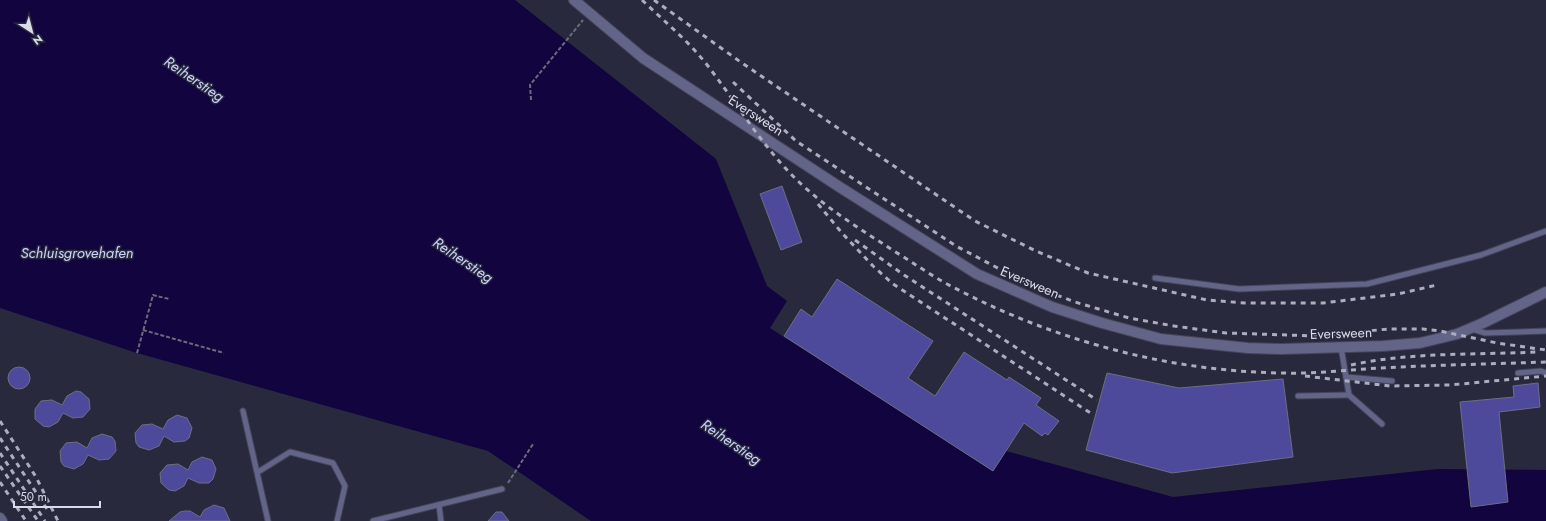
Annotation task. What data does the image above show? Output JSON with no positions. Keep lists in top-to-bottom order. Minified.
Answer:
{"streets":{"street":["Eversween"]},"water":["Reiherstieg","Schluisgrovehafen"],"scale_bar":"50 m","north":"bottom right"}
